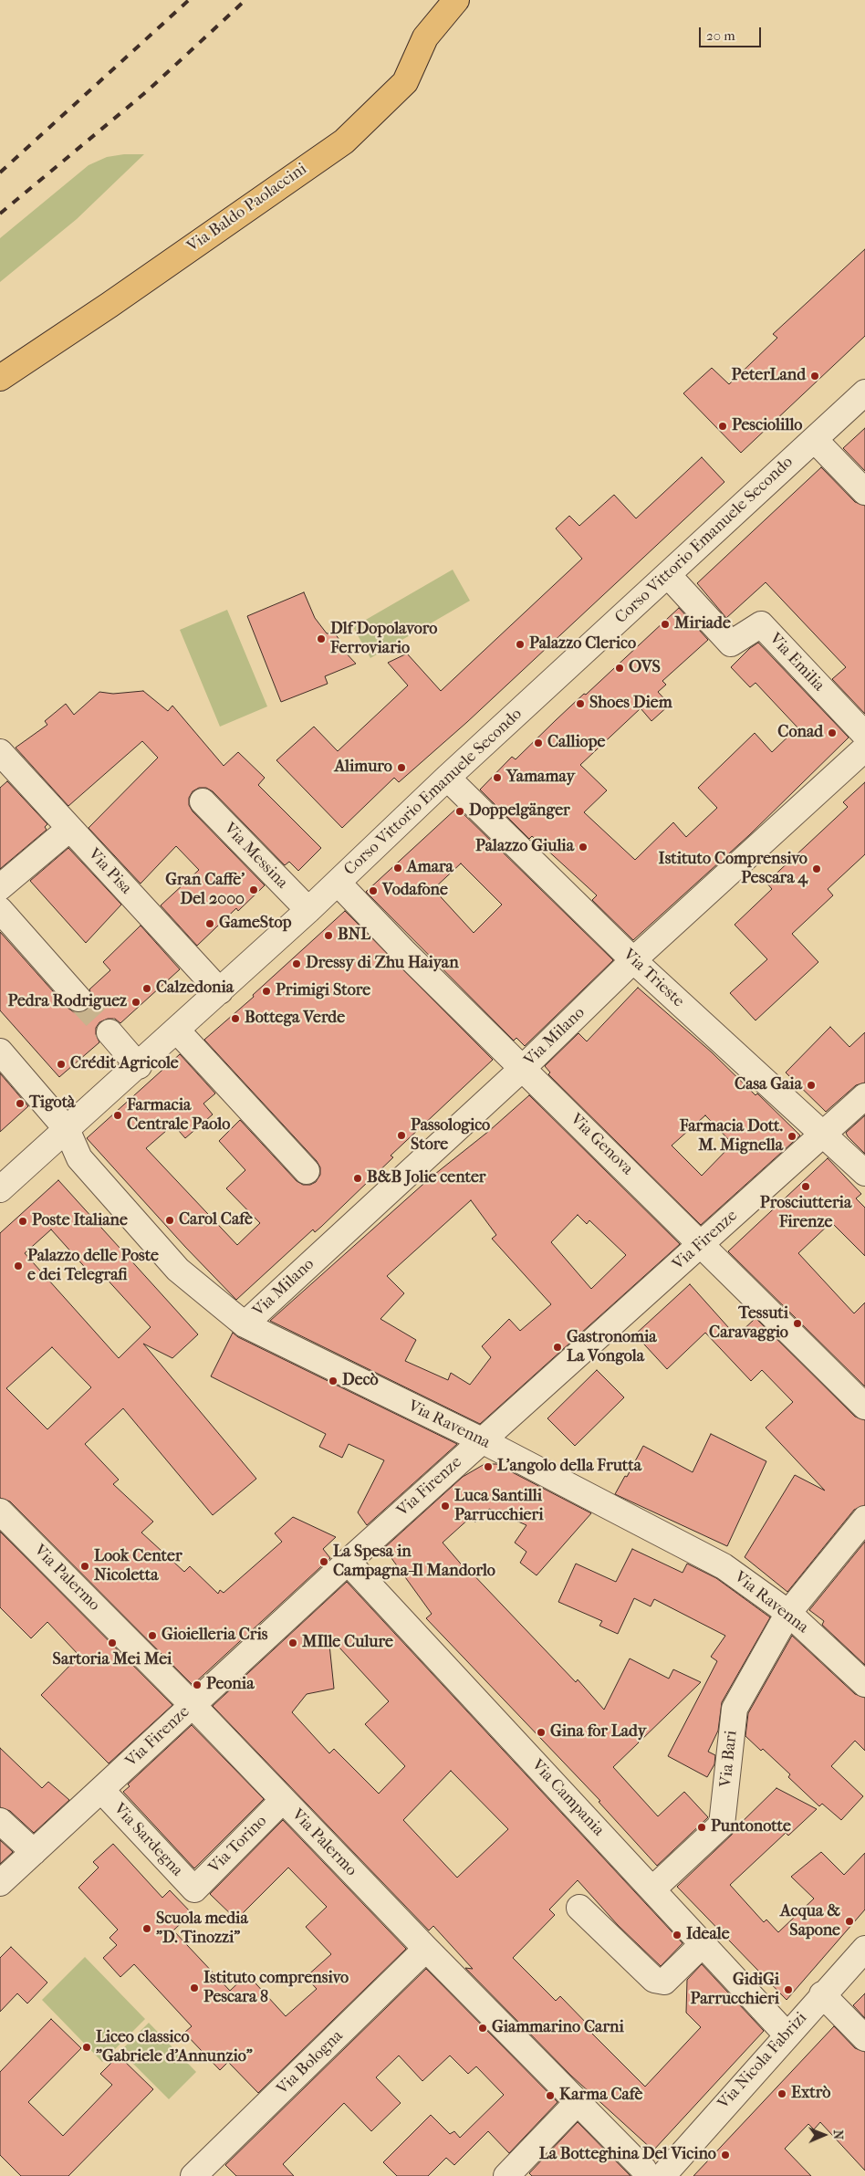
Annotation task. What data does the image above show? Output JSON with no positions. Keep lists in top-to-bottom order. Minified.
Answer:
{"streets":{"main road":["Via Baldo Paolaccini"],"street":["Corso Vittorio Emanuele Secondo","Via Emilia","Via Messina","Via Pisa","Via Trieste","Via Milano","Via Genova","Via Firenze","Via Ravenna","Via Palermo","Via Bari","Via Campania","Via Sardegna","Via Torino","Via Nicola Fabrizi","Via Bologna"]},"crossings":[["Corso Vittorio Emanuele Secondo","Via Emilia"],["Corso Vittorio Emanuele Secondo","Via Messina"],["Corso Vittorio Emanuele Secondo","Via Pisa"],["Corso Vittorio Emanuele Secondo","Via Trieste"],["Corso Vittorio Emanuele Secondo","Via Genova"],["Corso Vittorio Emanuele Secondo","Via Ravenna"],["Via Trieste","Via Milano"],["Via Trieste","Via Firenze"],["Via Milano","Via Genova"],["Via Milano","Via Ravenna"],["Via Genova","Via Firenze"],["Via Firenze","Via Ravenna"],["Via Firenze","Via Palermo"],["Via Firenze","Via Campania"],["Via Firenze","Via Sardegna"],["Via Ravenna","Via Bari"],["Via Palermo","Via Torino"],["Via Palermo","Via Bologna"],["Via Bari","Via Campania"],["Via Campania","Via Nicola Fabrizi"],["Via Sardegna","Via Torino"]],"places":["PeterLand","Pesciolillo","Miriade","Dlf Dopolavoro Ferroviario","Palazzo Clerico","OVS","Shoes Diem","Conad","Calliope","Alimuro","Yamamay","Doppelgänger","Palazzo Giulia","Amara","Istituto Comprensivo Pescara 4","Gran Caffe' Del 2000","Vodafone","GameStop","BNL","Dressy di Zhu Haiyan","Calzedonia","Primigi Store","Pedra Rodriguez","Bottega Verde","Crédit Agricole","Casa Gaia","Tigotà","Farmacia Centrale Paolo","Passologico Store","Farmacia Dott. M. Mignella","B&B Jolie center","Prosciutteria Firenze","Carol Cafè","Poste Italiane","Palazzo delle Poste e dei Telegrafi","Tessuti Caravaggio","Gastronomia La Vongola","Decò","L'angolo della Frutta","Luca Santilli Parrucchieri","La Spesa in Campagna-Il Mandorlo","Look Center Nicoletta","Gioielleria Cris","Sartoria Mei Mei","MIlle Culure","Peonia","Gina for Lady","Puntonotte","Acqua & Sapone","Scuola media \"D. Tinozzi\"","Ideale","Istituto comprensivo Pescara 8","GidiGi Parrucchieri","Giammarino Carni","Liceo classico \"Gabriele d'Annunzio\"","Extrò","Karma Cafè","La Botteghina Del Vicino"],"scale_bar":"20 m","north":"right"}
